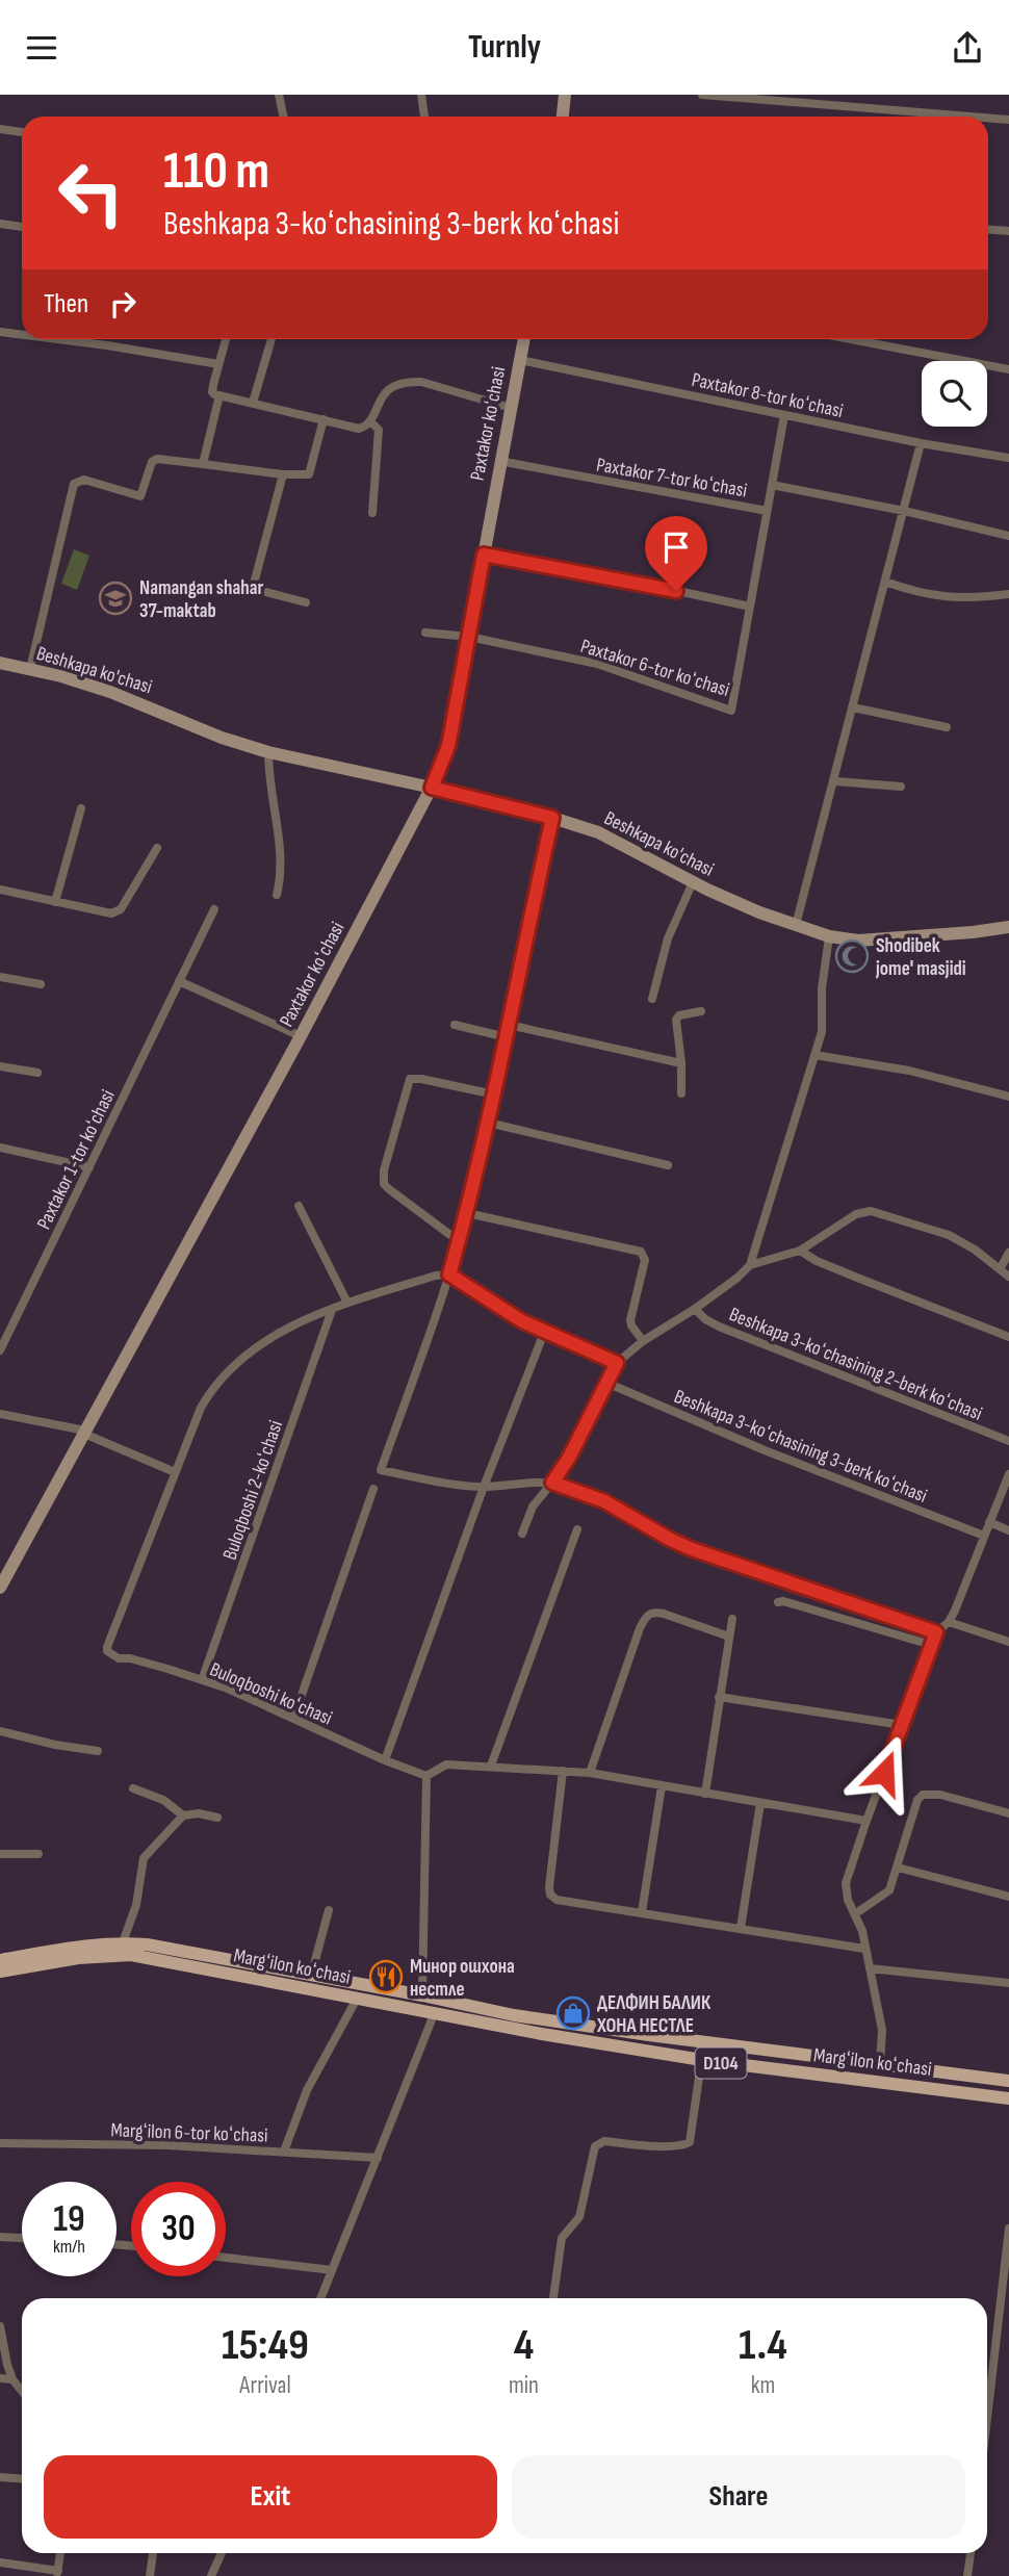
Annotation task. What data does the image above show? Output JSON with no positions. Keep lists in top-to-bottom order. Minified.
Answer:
{"streets":{"main road":["Paxtakor koʻchasi","Beshkapa ko'chasi","Margʻilon koʻchasi","D104"],"street":["Paxtakor 8-tor koʻchasi","Paxtakor 7-tor koʻchasi","Paxtakor 6-tor koʻchasi","Paxtakor 1-tor koʻchasi","Beshkapa 3-koʻchasining 2-berk koʻchasi","Beshkapa 3-koʻchasining 3-berk koʻchasi","Buloqboshi 2-koʻchasi","Buloqboshi koʻchasi","Margʻilon 6-tor koʻchasi"]},"crossings":[["Paxtakor 8-tor koʻchasi","Paxtakor koʻchasi"],["Paxtakor koʻchasi","Paxtakor 7-tor koʻchasi"],["Paxtakor koʻchasi","Paxtakor 6-tor koʻchasi"],["Paxtakor koʻchasi","Beshkapa ko'chasi"],["Paxtakor 7-tor koʻchasi","Paxtakor 6-tor koʻchasi"],["Buloqboshi 2-koʻchasi","Buloqboshi koʻchasi"]],"places":{"school or university":["Namangan shahar 37-maktab"],"mosque":["Shodibek jome' masjidi"],"restaurant":["Минор ошхона нестле"],"shop":["ДЕЛФИН БАЛИК ХОНА НЕСТЛЕ"]},"page":{"header":"Turnly","turn":["110 m","Beshkapa 3-koʻchasining 3-berk koʻchasi"],"then":"Then","speed":"19 km/h","limit":"30","eta":["15:49","Arrival","4","min","1.4","km"],"buttons":["Exit","Share"]}}
